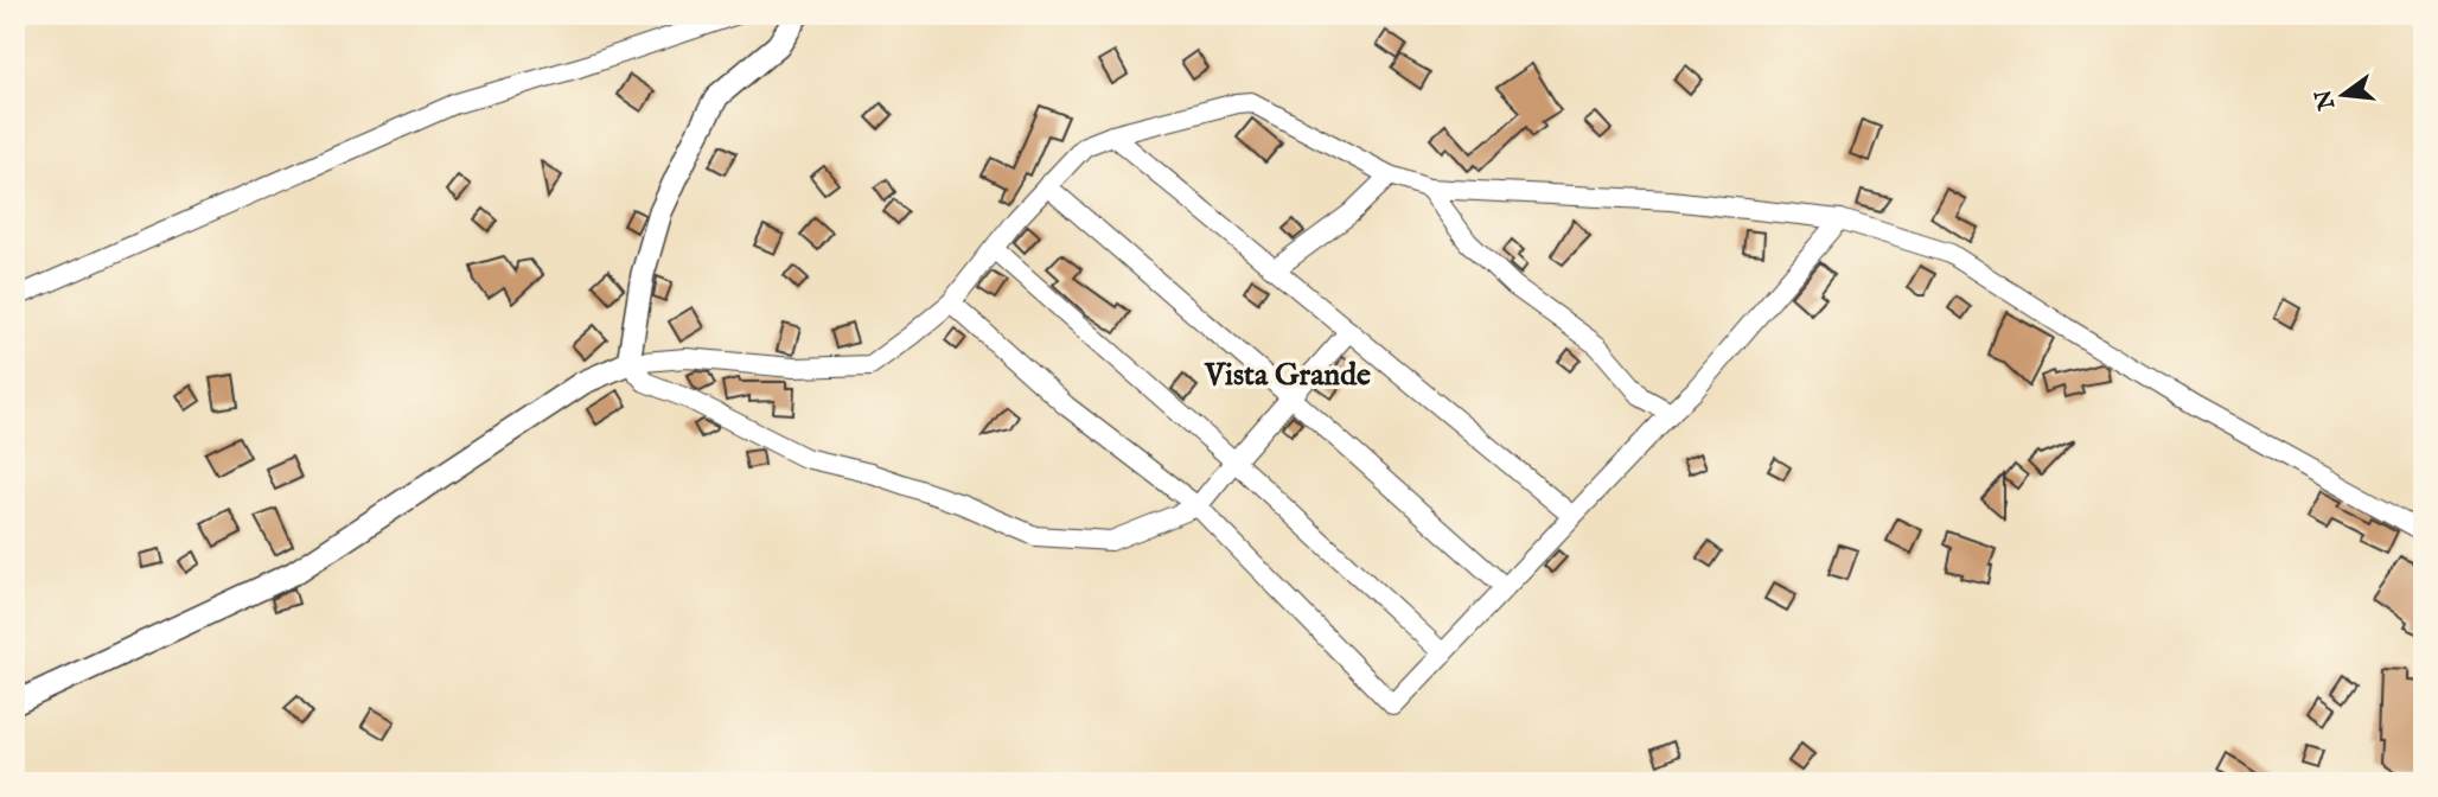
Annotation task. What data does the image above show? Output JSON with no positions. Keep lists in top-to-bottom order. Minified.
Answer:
{"districts":["Vista Grande"],"north":"left"}
